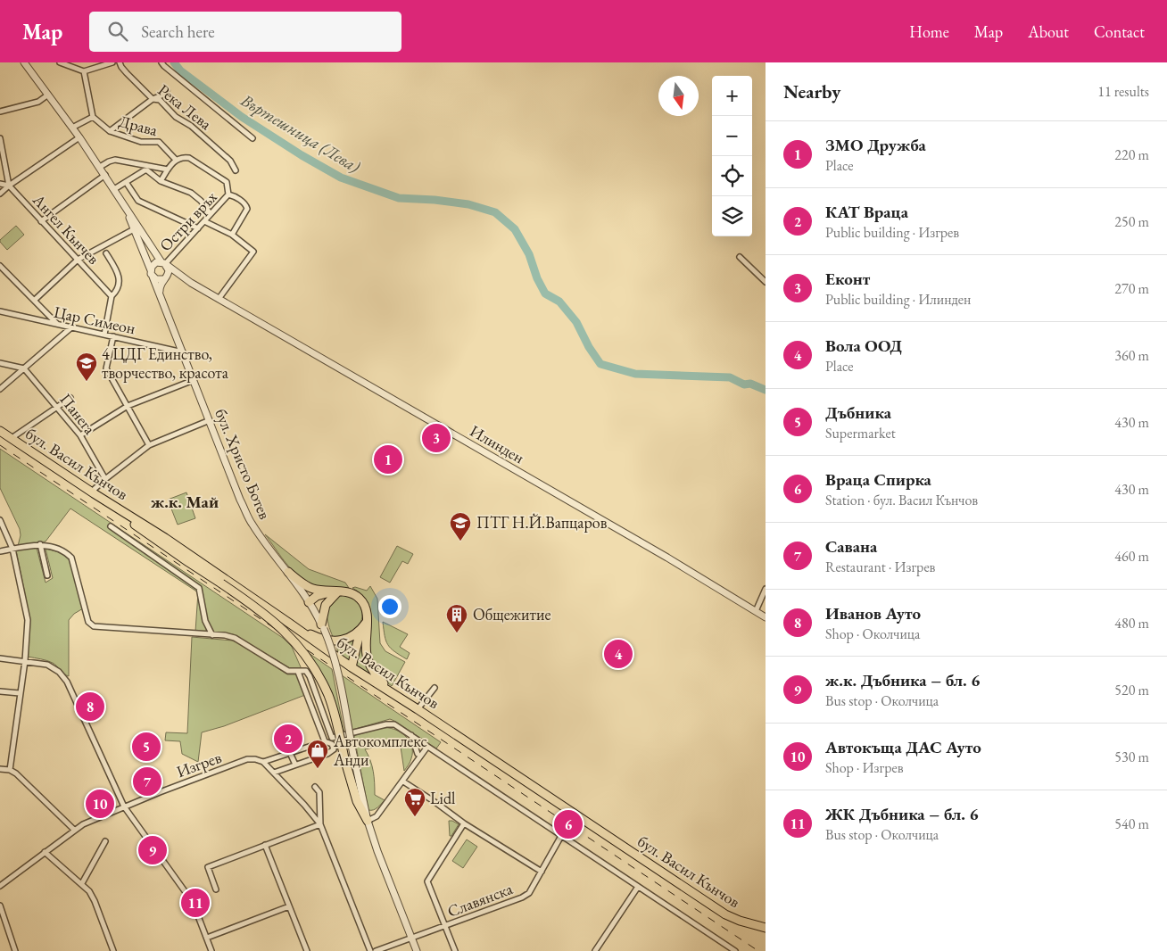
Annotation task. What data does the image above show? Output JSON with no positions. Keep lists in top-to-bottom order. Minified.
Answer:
{"streets":{"main road":["бул. Васил Кънчов"],"street":["Река Лева","Драва","Остри връх","Ангел Кънчев","Цар Симеон","Панега","Илинден","бул. Христо Ботев","Изгрев","Славянска"]},"crossings":[["Остри връх","Илинден"],["Остри връх","бул. Христо Ботев"],["Цар Симеон","бул. Христо Ботев"],["Илинден","бул. Христо Ботев"],["бул. Христо Ботев","Славянска"]],"districts":["ж.к. Май"],"water":["Въртешница (Лева)"],"places":{"school or university":["4 ЦДГ Единство, творчество, красота","ПТГ Н.Й.Вапцаров"],"building":["Общежитие"],"shop":["Автокомплекс Анди"],"supermarket":["Lidl"]},"north":"bottom","page":{"header":"Map","search":"Search here","nav":["Home","Map","About","Contact"],"heading":["Nearby","11 results"],"map_buttons":["+","−"],"list":[{"mark":"1","name":"ЗМО Дружба","note":"Place","value":"220 m"},{"mark":"2","name":"КАТ Враца","note":"Public building · Изгрев","value":"250 m"},{"mark":"3","name":"Еконт","note":"Public building · Илинден","value":"270 m"},{"mark":"4","name":"Вола ООД","note":"Place","value":"360 m"},{"mark":"5","name":"Дъбника","note":"Supermarket","value":"430 m"},{"mark":"6","name":"Враца Спирка","note":"Station · бул. Васил Кънчов","value":"430 m"},{"mark":"7","name":"Савана","note":"Restaurant · Изгрев","value":"460 m"},{"mark":"8","name":"Иванов Ауто","note":"Shop · Околчица","value":"480 m"},{"mark":"9","name":"ж.к. Дъбника – бл. 6","note":"Bus stop · Околчица","value":"520 m"},{"mark":"10","name":"Автокъща ДАС Ауто","note":"Shop · Изгрев","value":"530 m"},{"mark":"11","name":"ЖК Дъбника – бл. 6","note":"Bus stop · Околчица","value":"540 m"}],"pins":["3","1","4","8","2","5","7","10","6","9","11"]}}
